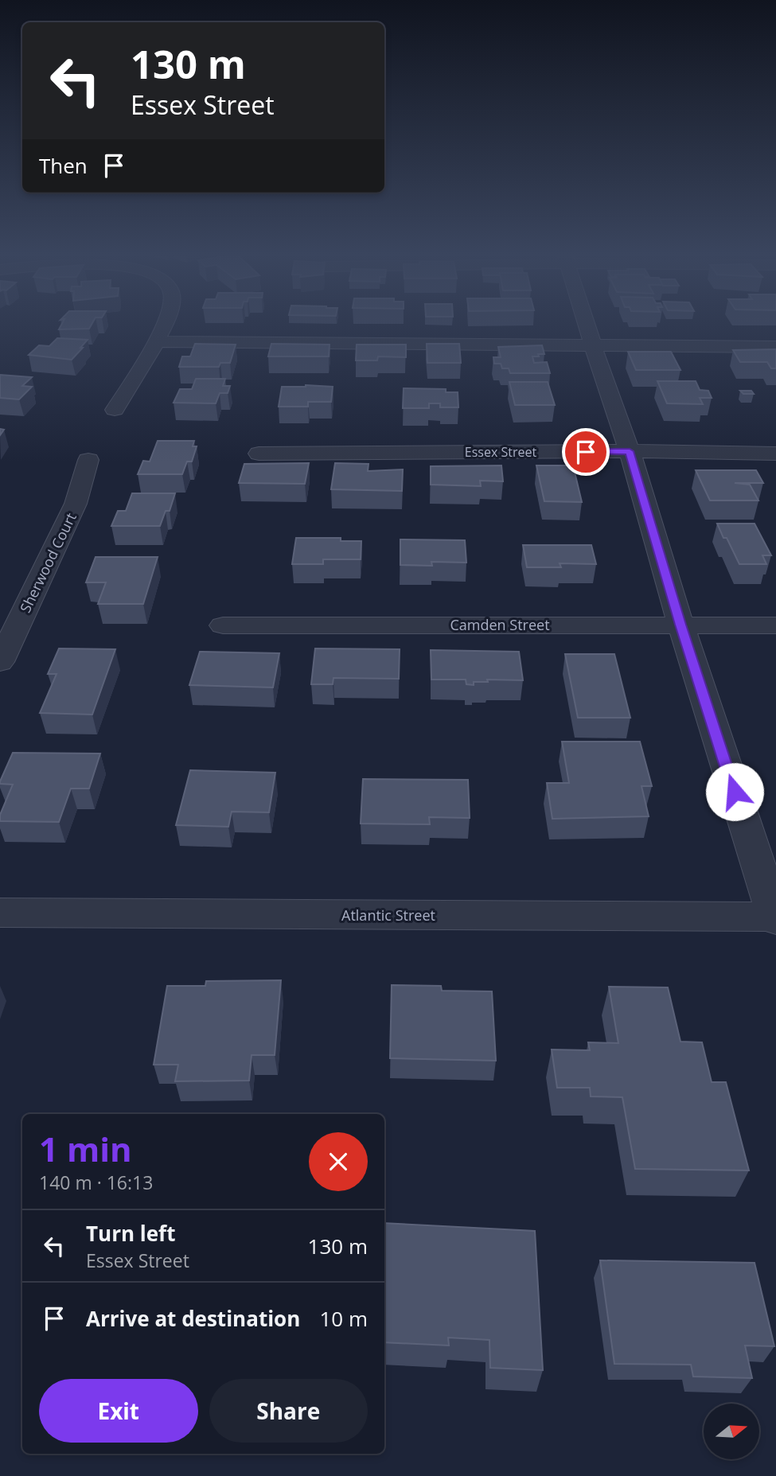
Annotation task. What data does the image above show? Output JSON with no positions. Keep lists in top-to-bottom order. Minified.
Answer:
{"streets":{"street":["Essex Street","Sherwood Court","Camden Street","Atlantic Street"]},"north":"right","page":{"turn":["130 m","Essex Street"],"then":"Then","heading":["1 min","140 m · 16:13"],"list":[{"name":"Turn left","note":"Essex Street","value":"130 m"},{"name":"Arrive at destination","value":"10 m"}],"buttons":["Exit","Share"]}}
